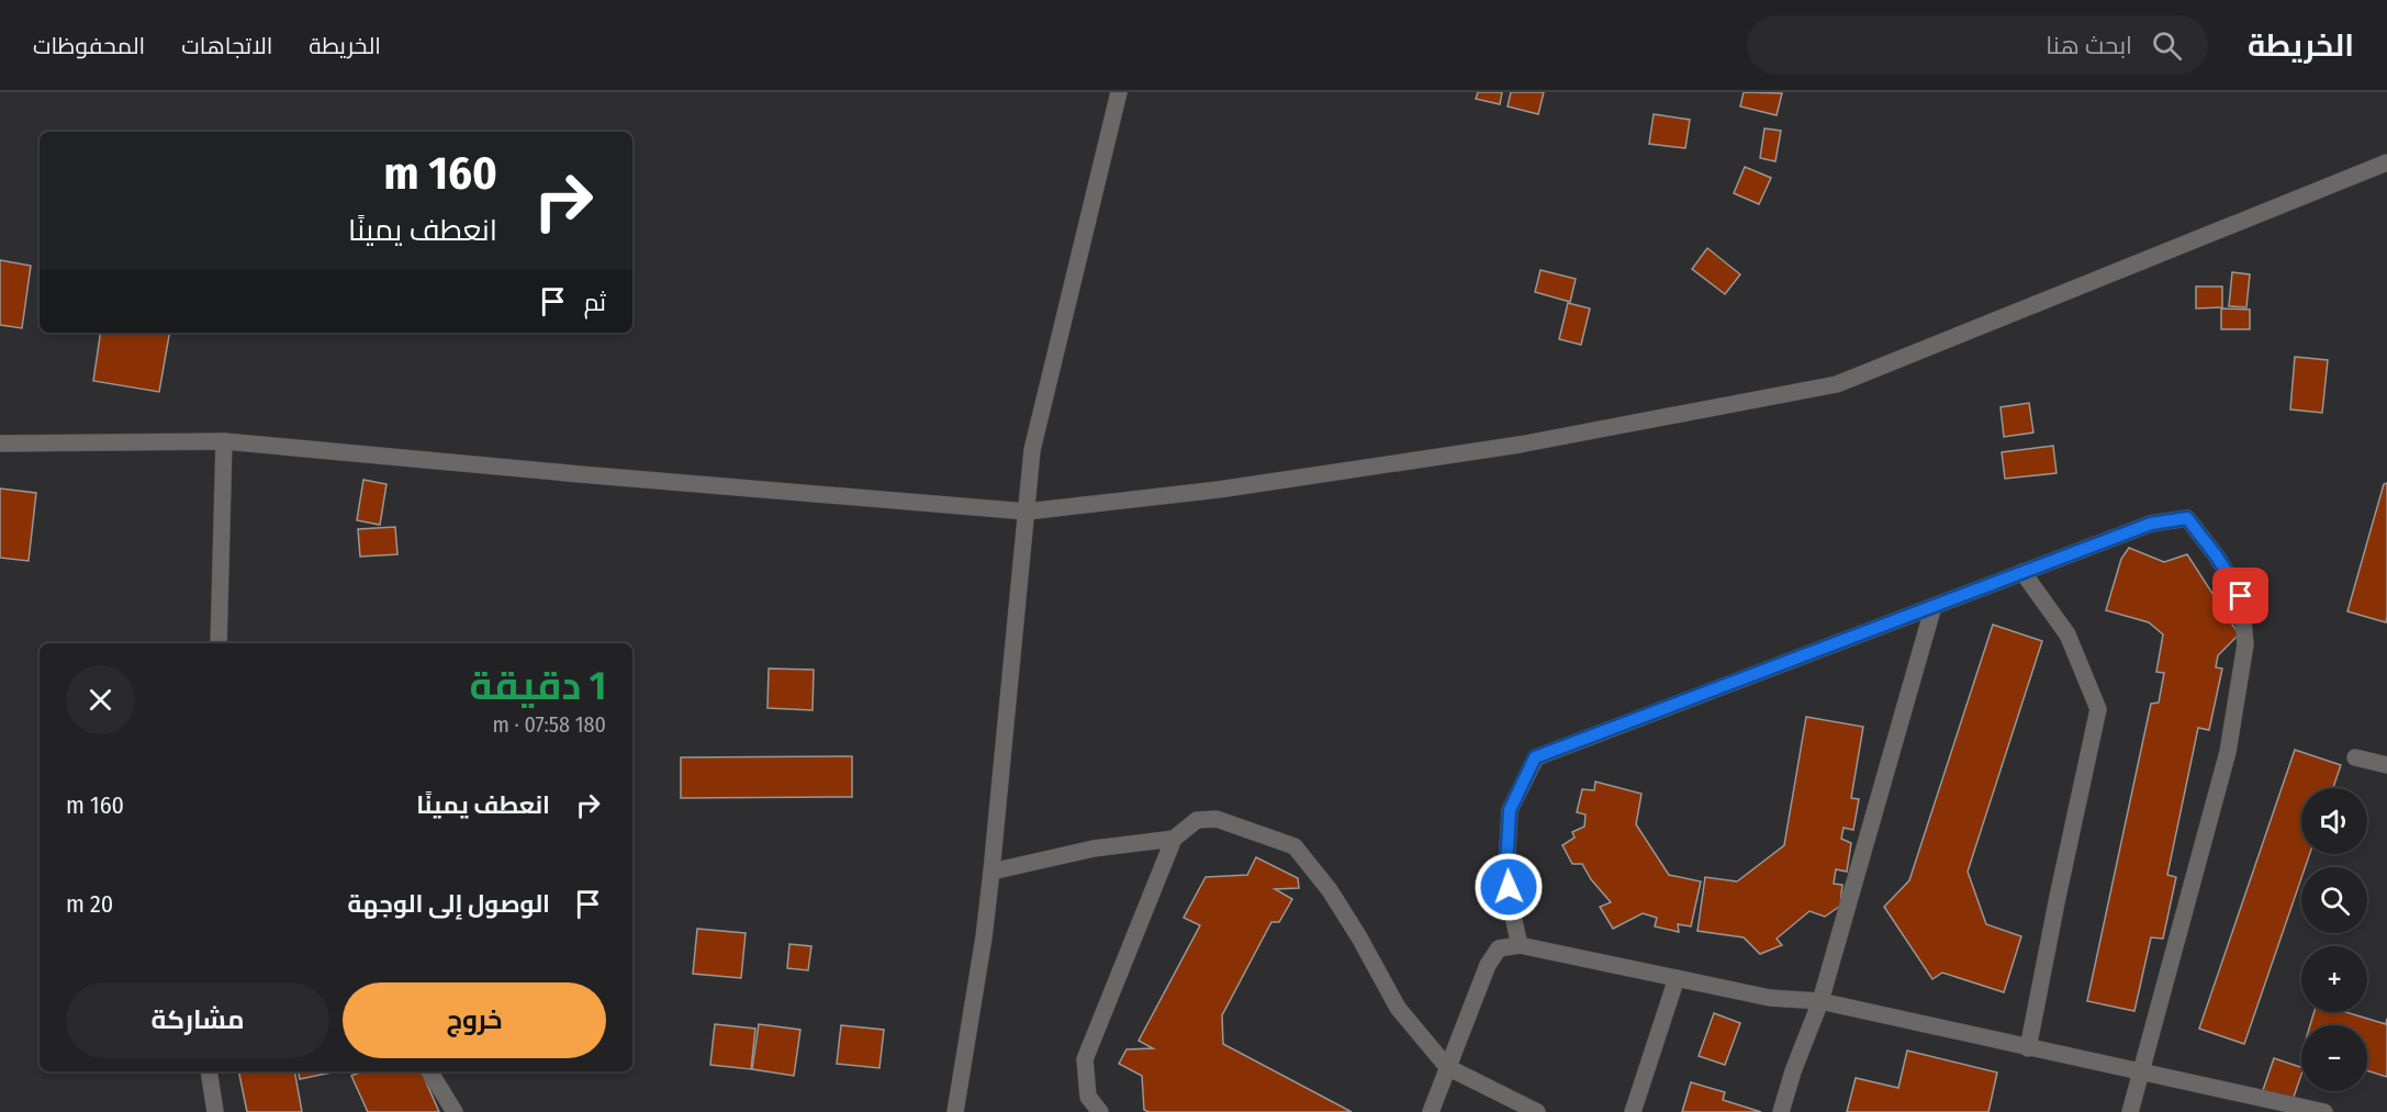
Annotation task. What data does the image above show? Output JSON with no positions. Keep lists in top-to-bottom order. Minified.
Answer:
{"page":{"header":"الخريطة","search":"ابحث هنا","nav":["الخريطة","الاتجاهات","المحفوظات"],"turn":["160 m","انعطف يمينًا"],"then":"ثم","heading":["1 دقيقة","180 m · 07:58"],"list":[{"name":"انعطف يمينًا","value":"160 m"},{"name":"الوصول إلى الوجهة","value":"20 m"}],"map_buttons":["+","−"],"buttons":["خروج","مشاركة"]}}
